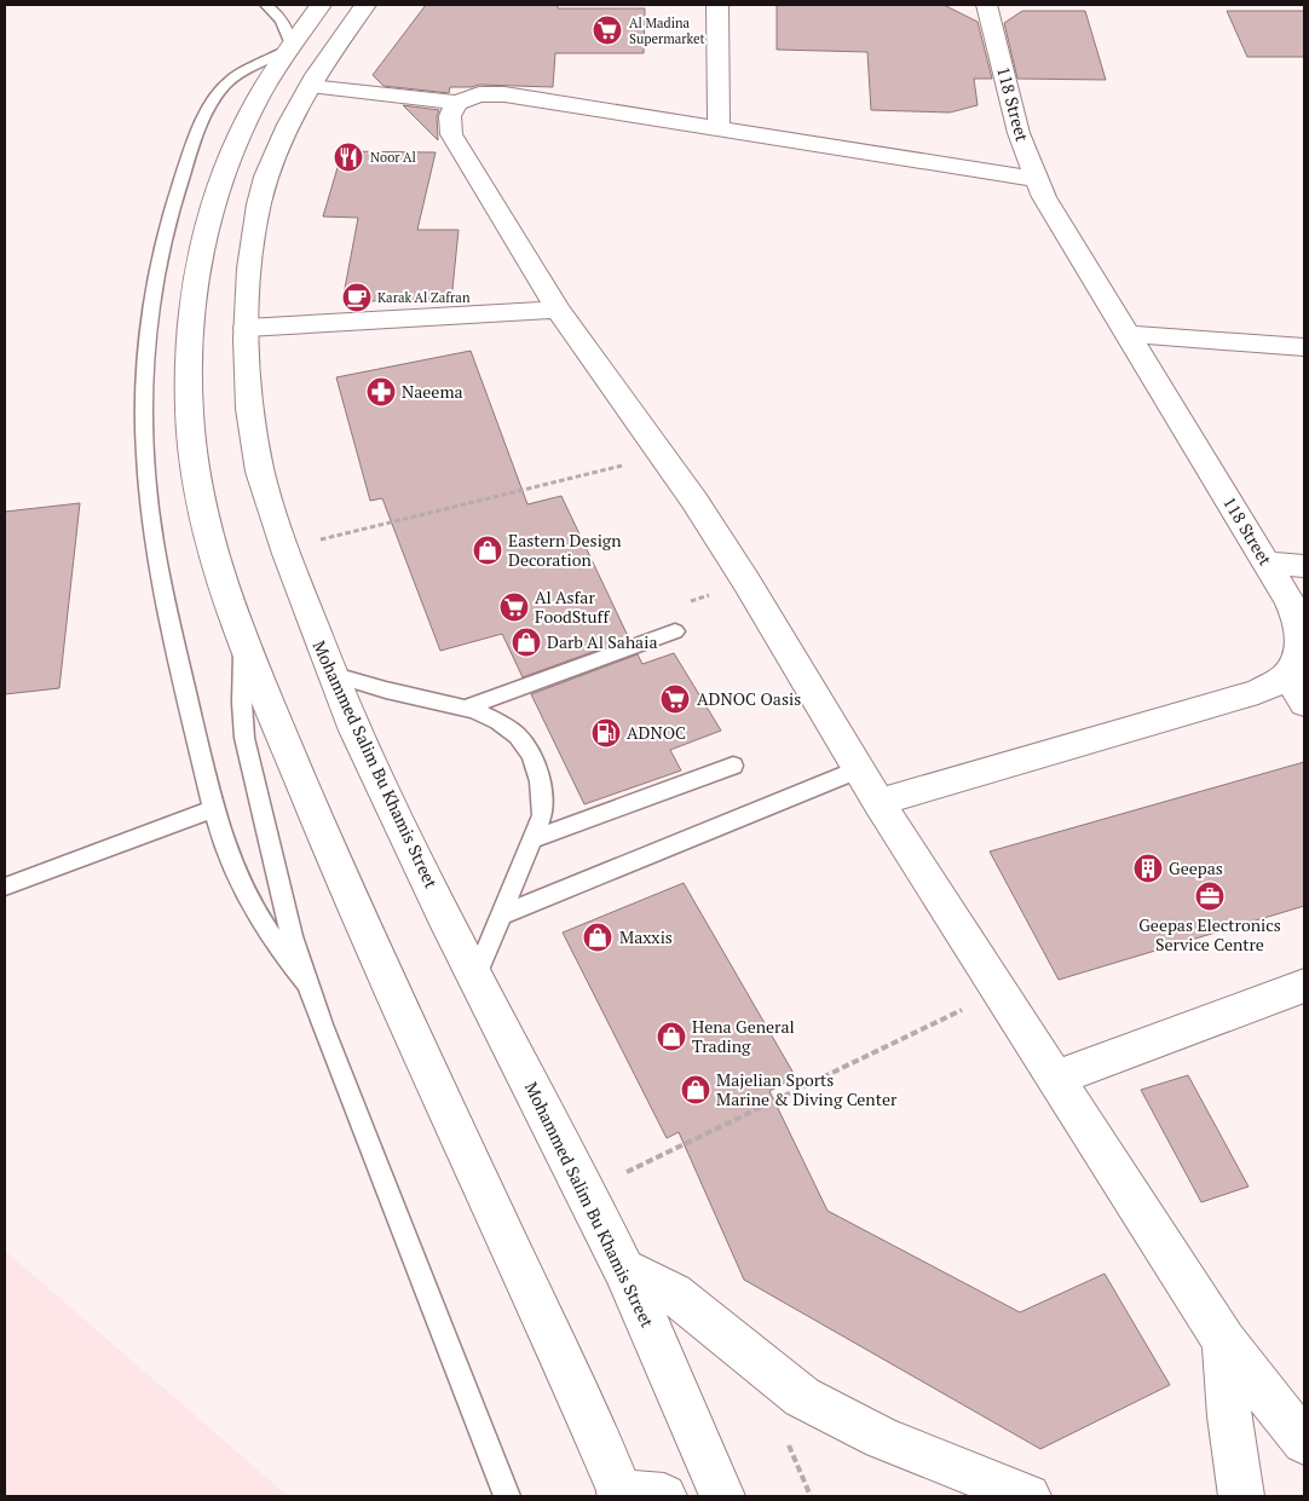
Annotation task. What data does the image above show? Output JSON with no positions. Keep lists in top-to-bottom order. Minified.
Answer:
{"streets":{"street":["118 Street","Mohammed Salim Bu Khamis Street"]},"places":{"supermarket":["Al Madina Supermarket","Al Asfar FoodStuff","ADNOC Oasis"],"restaurant":["Noor Al"],"cafe":["Karak Al Zafran"],"pharmacy":["Naeema"],"shop":["Eastern Design Decoration","Darb Al Sahaia","Maxxis","Hena General Trading","Majelian Sports Marine & Diving Center"],"fuel station":["ADNOC"],"building":["Geepas"],"office":["Geepas Electronics Service Centre"]}}
